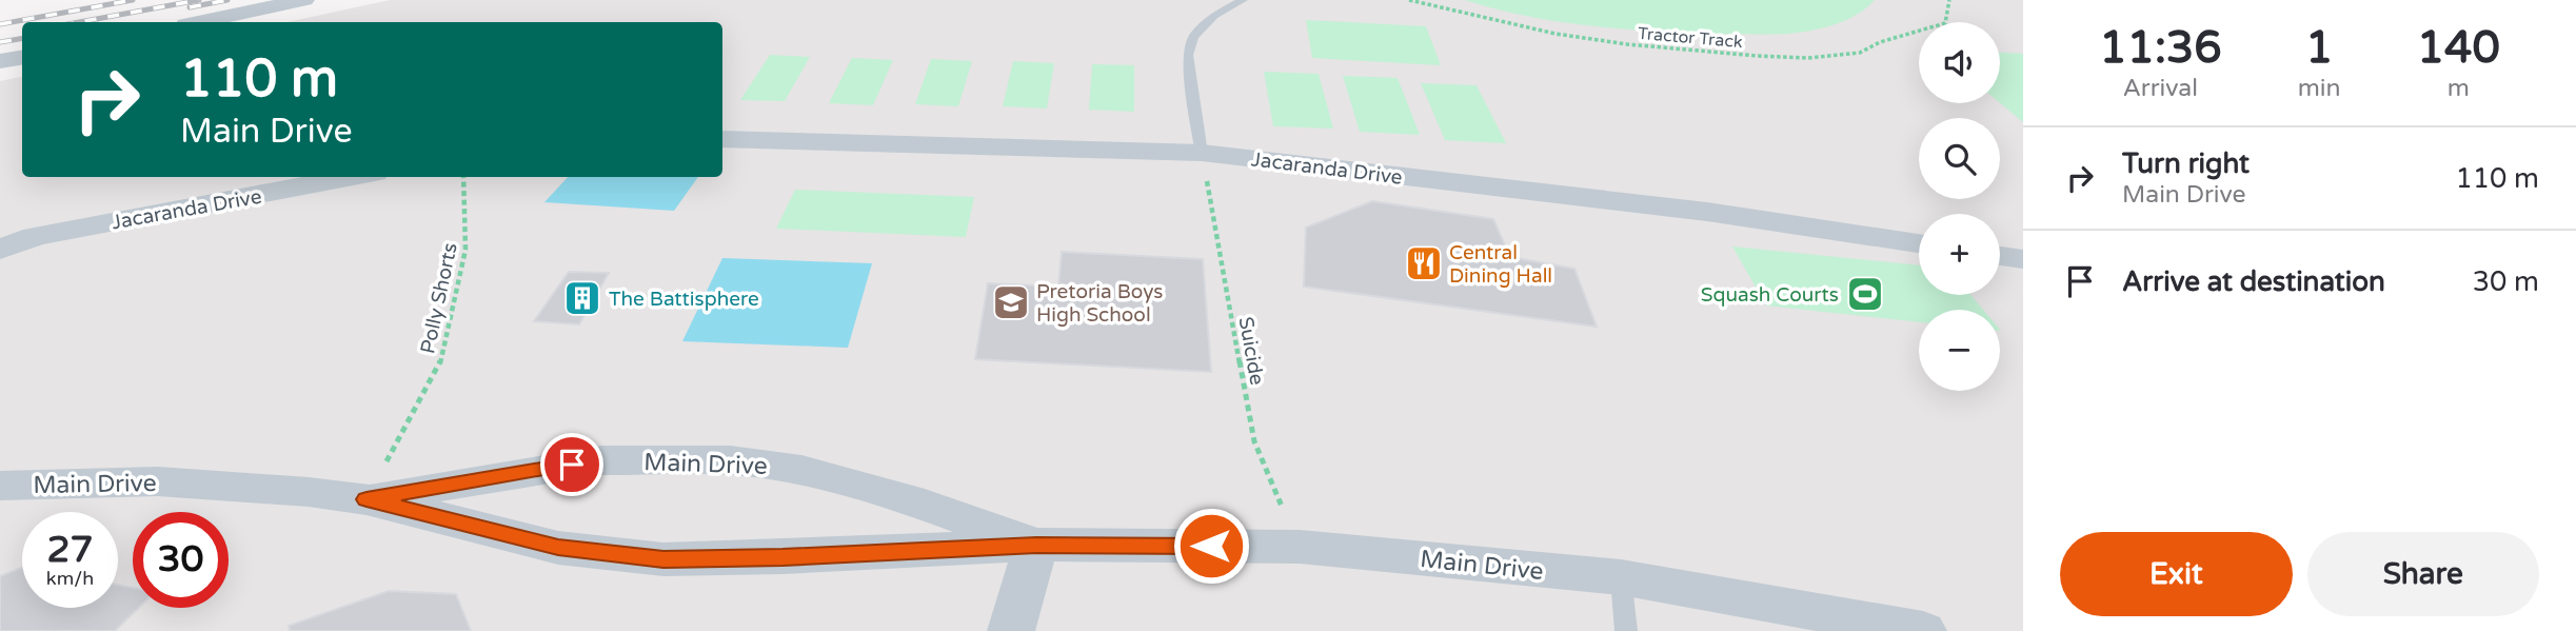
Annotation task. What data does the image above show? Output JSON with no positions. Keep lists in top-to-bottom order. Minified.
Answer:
{"streets":{"street":["Jacaranda Drive","Main Drive"],"path":["Tractor Track","Polly Shorts","Suicide"]},"crossings":[["Jacaranda Drive","Suicide"],["Polly Shorts","Main Drive"],["Suicide","Main Drive"]],"places":{"restaurant":["Central Dining Hall"],"sports":["Squash Courts"],"building":["The Battisphere"],"school or university":["Pretoria Boys High School"]},"page":{"eta":["11:36","Arrival","1","min","140","m"],"map_buttons":["+","−"],"turn":["110 m","Main Drive"],"list":[{"name":"Turn right","note":"Main Drive","value":"110 m"},{"name":"Arrive at destination","value":"30 m"}],"speed":"27 km/h","limit":"30","buttons":["Exit","Share"]}}
